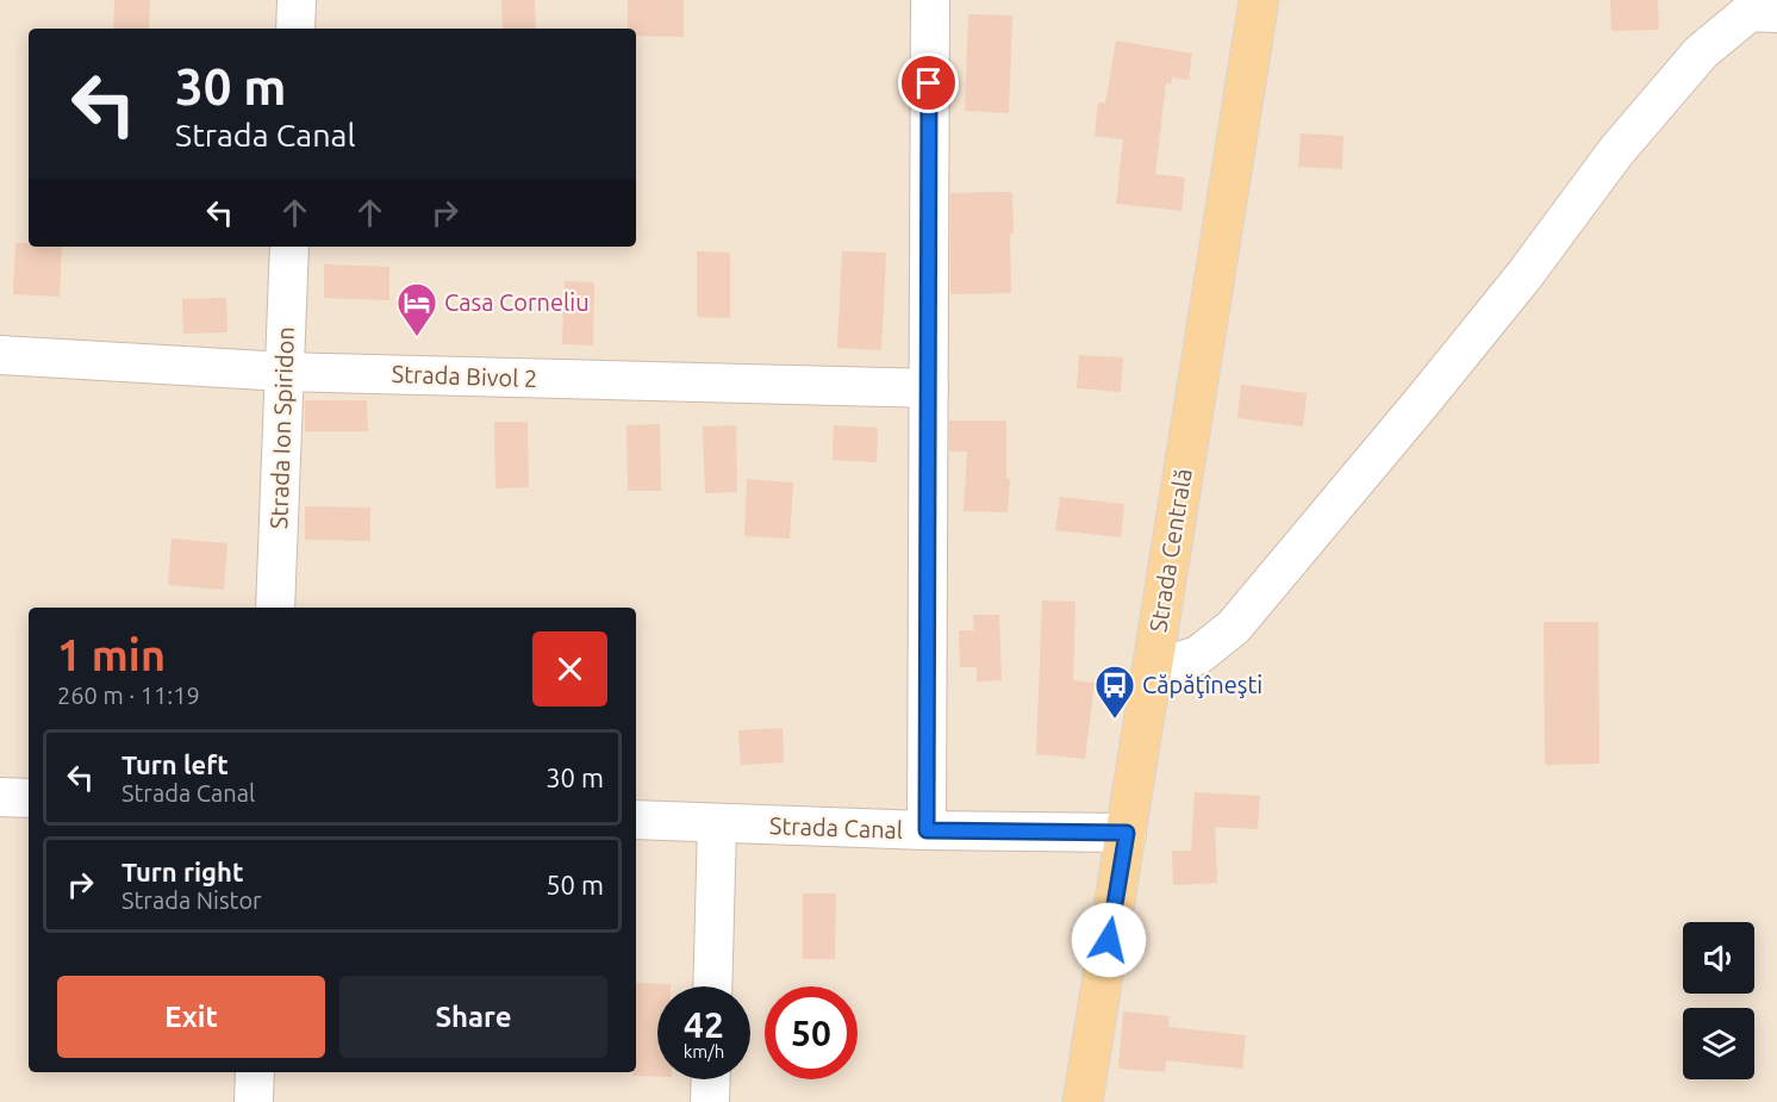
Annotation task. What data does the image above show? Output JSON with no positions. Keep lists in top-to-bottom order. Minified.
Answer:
{"streets":{"main road":["Strada Centrală"],"street":["Strada Bivol 2","Strada Ion Spiridon","Strada Canal"]},"crossings":[["Strada Bivol 2","Strada Ion Spiridon"],["Strada Centrală","Strada Canal"]],"places":{"hotel":["Casa Corneliu"],"bus stop":["Căpăţîneşti"]},"page":{"turn":["30 m","Strada Canal"],"heading":["1 min","260 m · 11:19"],"list":[{"name":"Turn left","note":"Strada Canal","value":"30 m"},{"name":"Turn right","note":"Strada Nistor","value":"50 m"}],"buttons":["Exit","Share"],"speed":"42 km/h","limit":"50"}}
